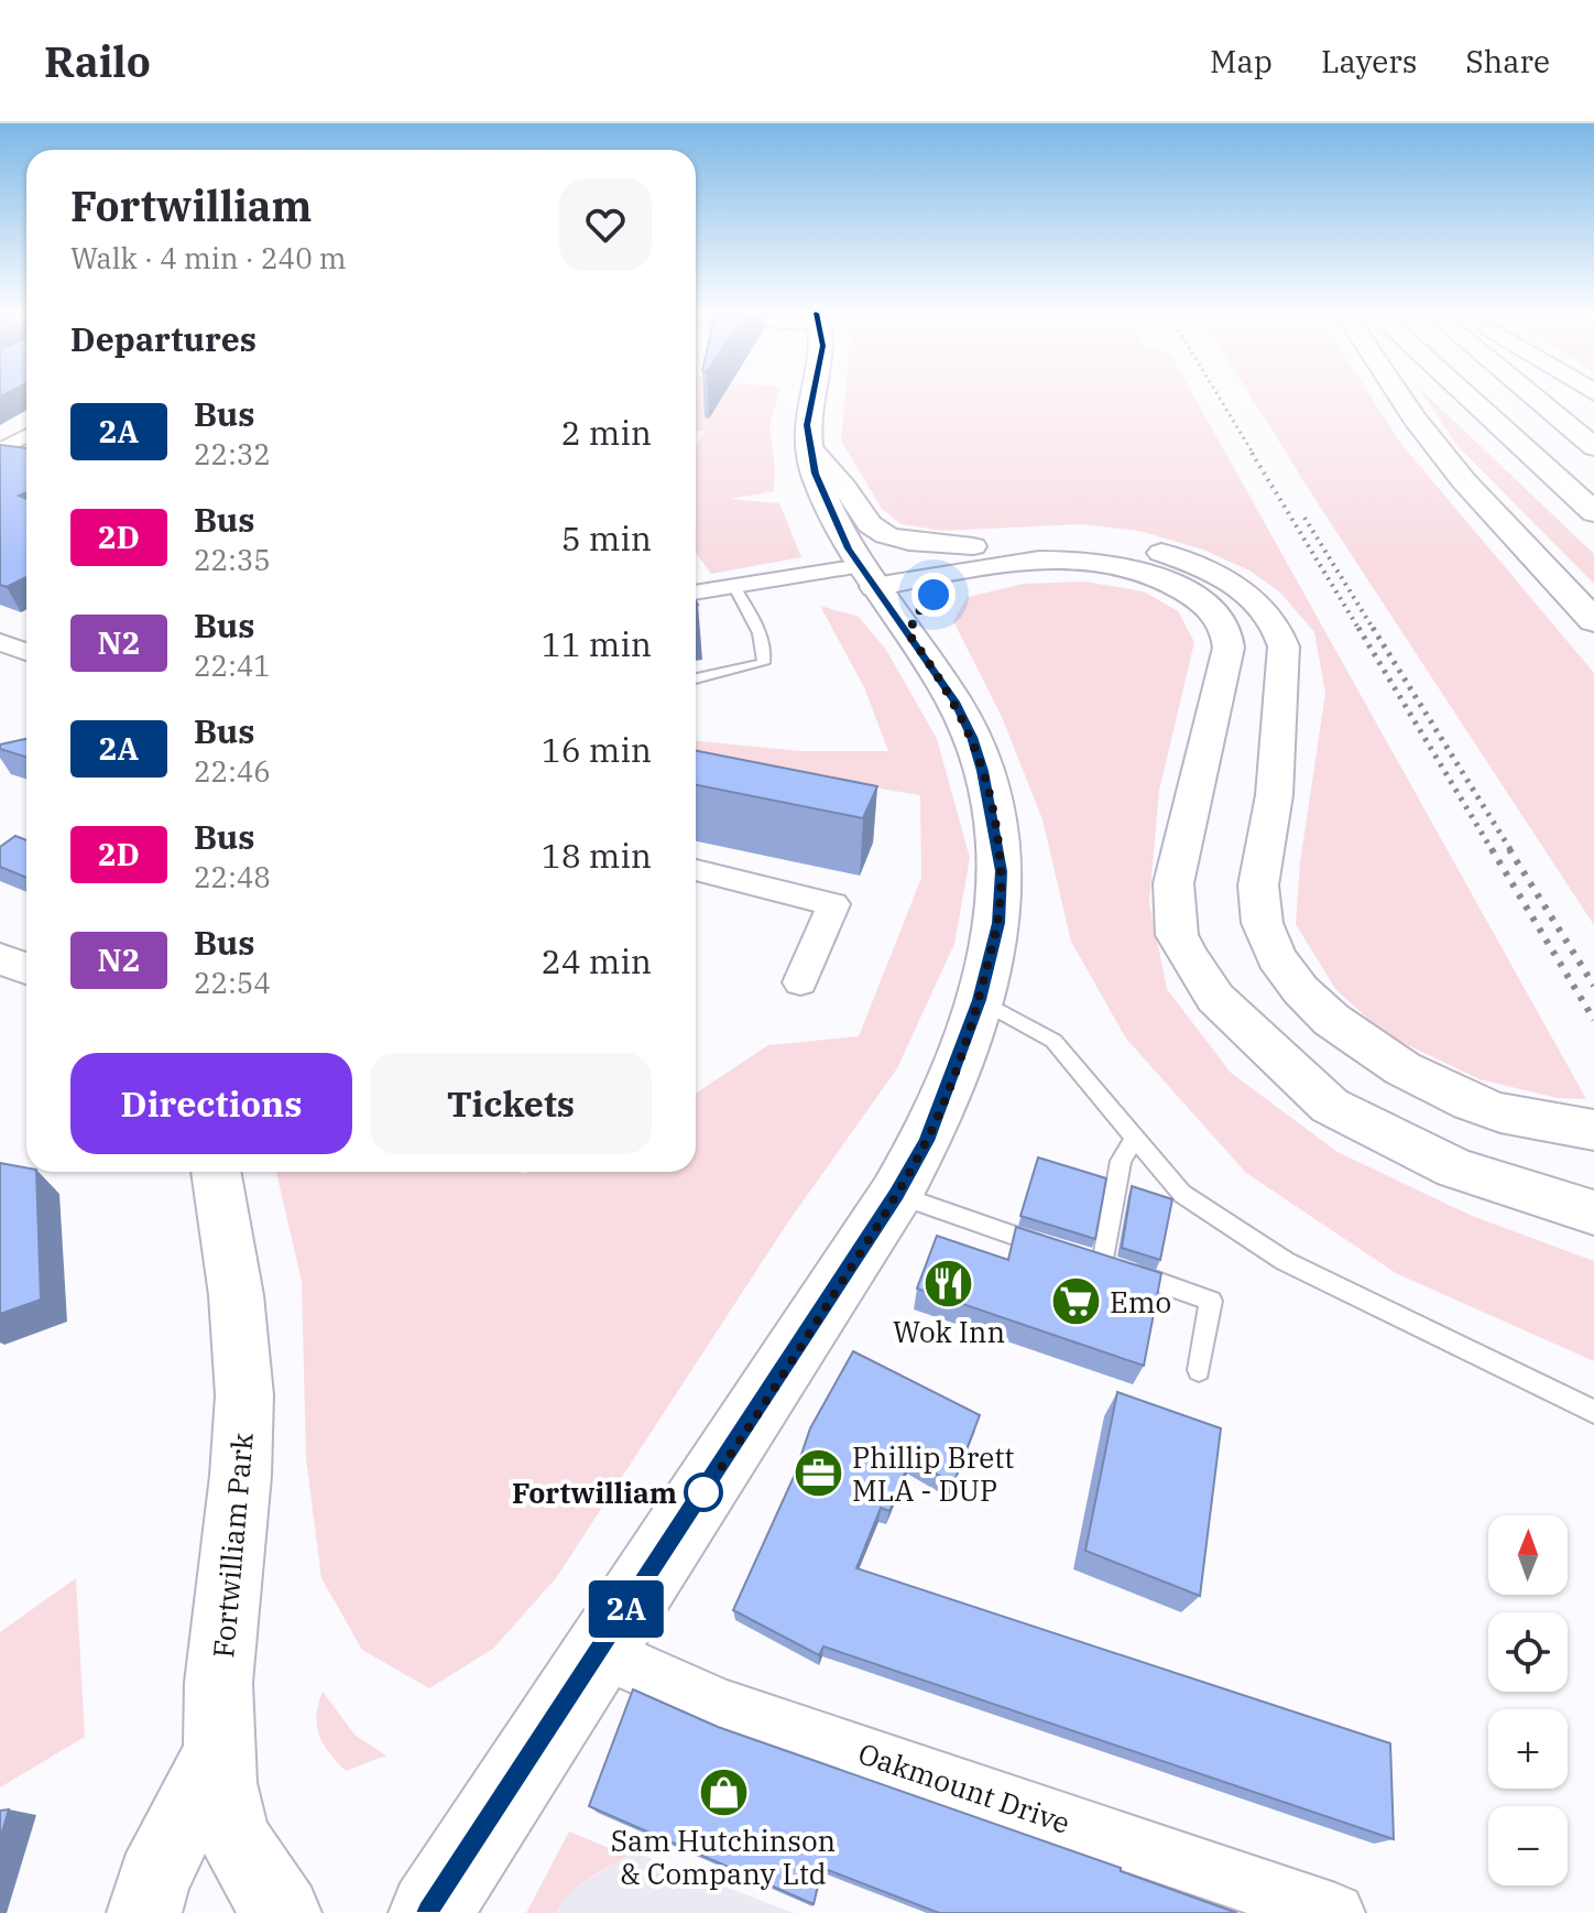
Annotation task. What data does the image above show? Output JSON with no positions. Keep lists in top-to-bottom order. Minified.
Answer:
{"streets":{"street":["Fortwilliam Park","Oakmount Drive"]},"places":{"restaurant":["Wok Inn"],"supermarket":["Emo"],"office":["Phillip Brett MLA - DUP"],"other":["Fortwilliam"],"shop":["Sam Hutchinson & Company Ltd"]},"lines":["bus line 2A"],"north":"top","page":{"header":"Railo","nav":["Map","Layers","Share"],"on_map":"2A","heading":[["Fortwilliam","Walk · 4 min · 240 m"],"Departures"],"list":[{"mark":"2A","name":"Bus","note":"22:32","value":"2 min"},{"mark":"2D","name":"Bus","note":"22:35","value":"5 min"},{"mark":"N2","name":"Bus","note":"22:41","value":"11 min"},{"mark":"2A","name":"Bus","note":"22:46","value":"16 min"},{"mark":"2D","name":"Bus","note":"22:48","value":"18 min"},{"mark":"N2","name":"Bus","note":"22:54","value":"24 min"}],"buttons":["Directions","Tickets"],"map_buttons":["+","−"]}}
